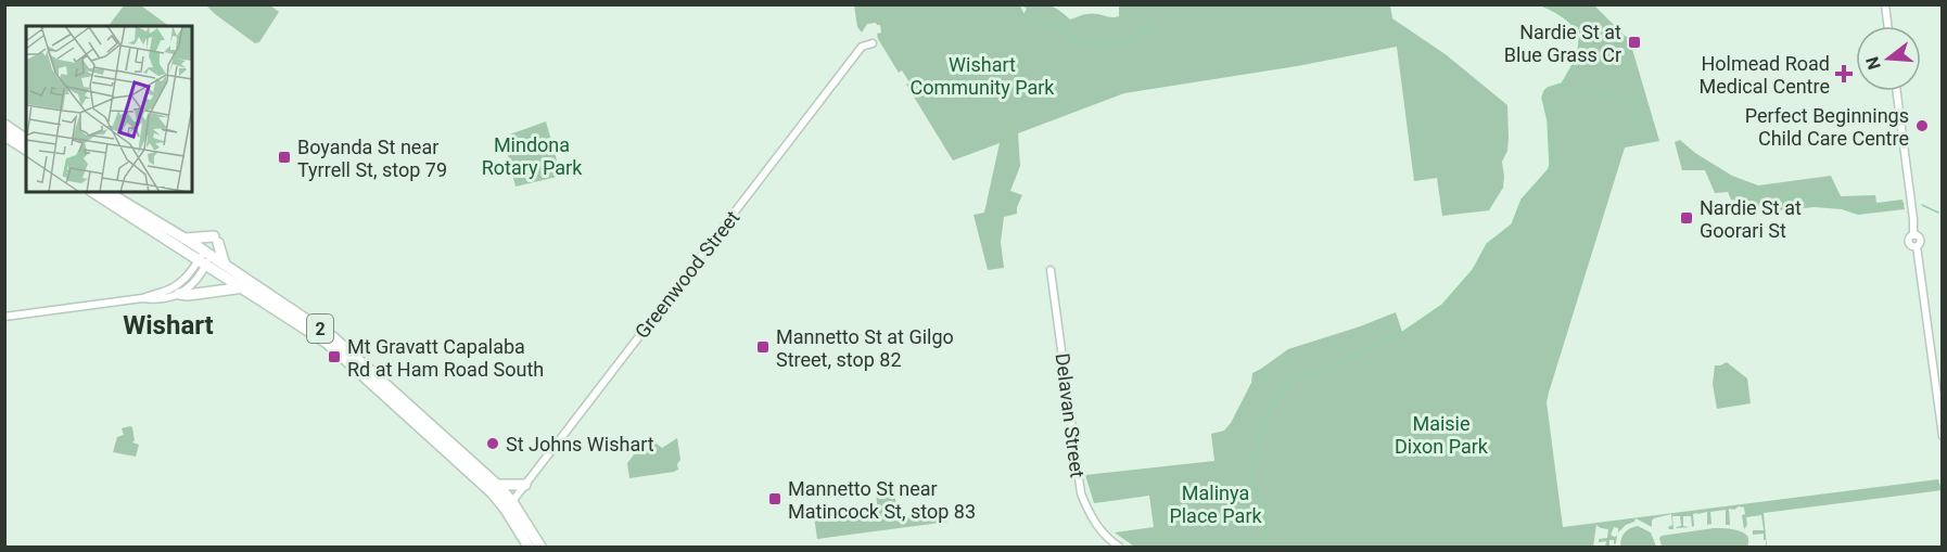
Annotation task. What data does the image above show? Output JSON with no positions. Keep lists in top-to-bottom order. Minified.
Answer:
{"streets":{"highway":["2"],"street":["Greenwood Street","Delavan Street"]},"crossings":[["Greenwood Street","2"]],"districts":["Wishart"],"parks":["Wishart Community Park","Mindona Rotary Park","Maisie Dixon Park","Malinya Place Park"],"places":{"transit":["Nardie St at Blue Grass Cr","Boyanda St near Tyrrell St, stop 79","Nardie St at Goorari St","Mannetto St at Gilgo Street, stop 82","Mt Gravatt Capalaba Rd at Ham Road South","Mannetto St near Matincock St, stop 83"],"health":["Holmead Road Medical Centre"],"other":["Perfect Beginnings Child Care Centre","St Johns Wishart"]},"north":"left"}
